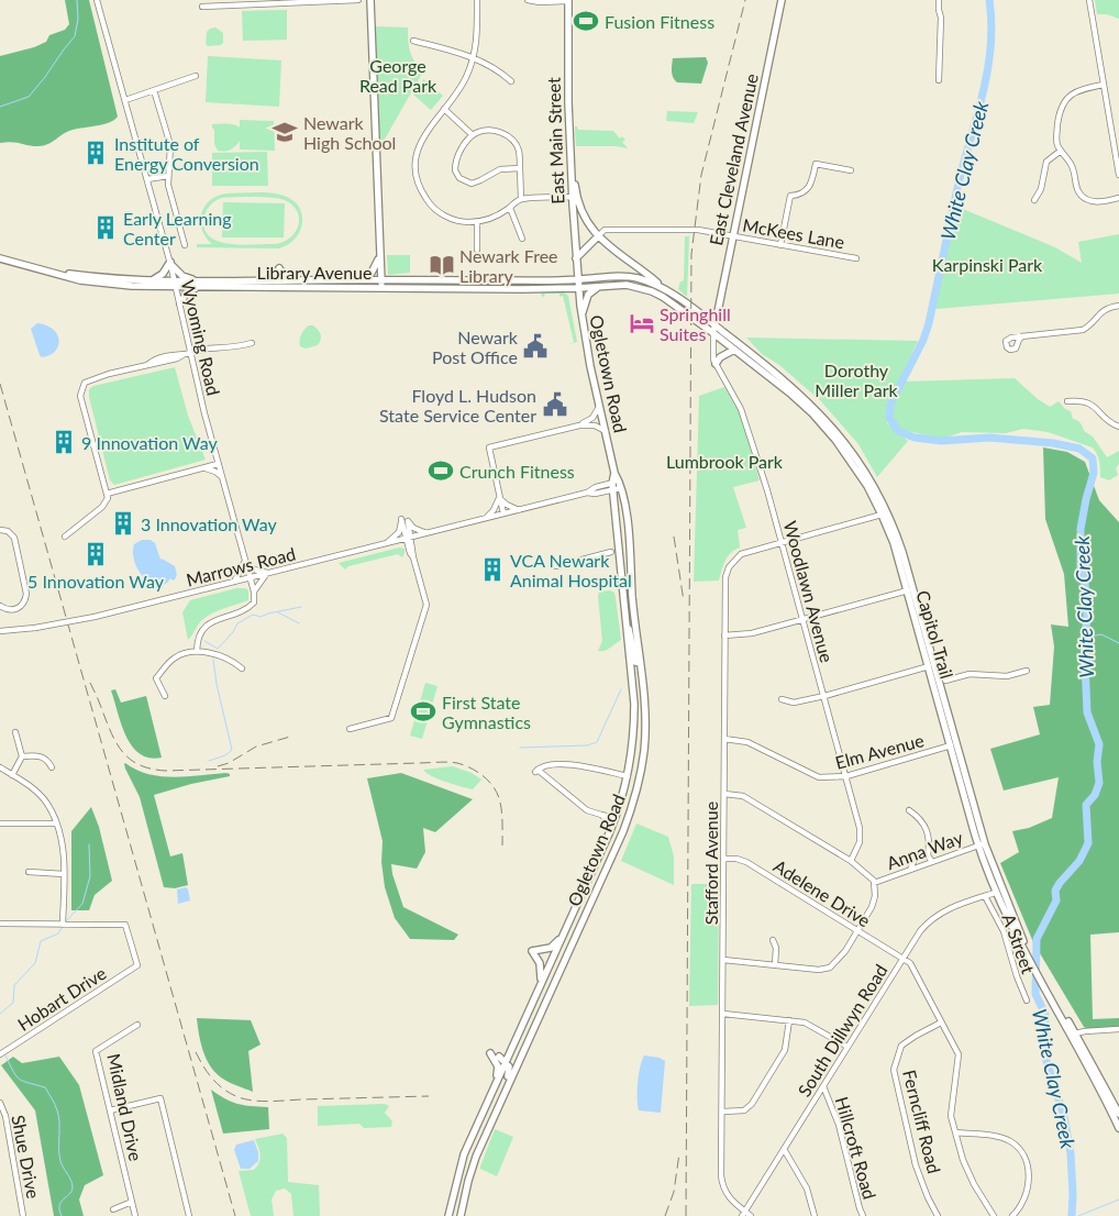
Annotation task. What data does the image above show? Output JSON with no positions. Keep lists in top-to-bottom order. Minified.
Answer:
{"streets":{"main road":["East Main Street","East Cleveland Avenue","Library Avenue","Ogletown Road","Capitol Trail"],"street":["McKees Lane","Wyoming Road","Marrows Road","Woodlawn Avenue","Elm Avenue","Anna Way","Stafford Avenue","Adelene Drive","A Street","Hobart Drive","South Dillwyn Road","Midland Drive","Ferncliff Road","Hillcroft Road","Shue Drive"]},"crossings":[["East Main Street","Library Avenue"],["East Main Street","Ogletown Road"],["East Main Street","Capitol Trail"],["East Cleveland Avenue","McKees Lane"],["East Cleveland Avenue","Woodlawn Avenue"],["East Cleveland Avenue","Capitol Trail"],["Library Avenue","Wyoming Road"],["Library Avenue","Ogletown Road"],["Library Avenue","Capitol Trail"],["Wyoming Road","Marrows Road"],["Ogletown Road","Marrows Road"],["Ogletown Road","Capitol Trail"],["Woodlawn Avenue","Capitol Trail"],["Woodlawn Avenue","Elm Avenue"],["Woodlawn Avenue","Stafford Avenue"],["Capitol Trail","Elm Avenue"],["Capitol Trail","Anna Way"],["Capitol Trail","Stafford Avenue"],["Capitol Trail","South Dillwyn Road"],["Elm Avenue","Stafford Avenue"],["Stafford Avenue","Adelene Drive"],["Stafford Avenue","South Dillwyn Road"],["Adelene Drive","South Dillwyn Road"],["Adelene Drive","Ferncliff Road"],["A Street","South Dillwyn Road"],["South Dillwyn Road","Hillcroft Road"]],"water":["White Clay Creek"],"parks":["George Read Park","Karpinski Park","Dorothy Miller Park","Lumbrook Park"],"places":{"sports":["Fusion Fitness","Crunch Fitness","First State Gymnastics"],"school or university":["Newark High School"],"building":["Institute of Energy Conversion","Early Learning Center","9 Innovation Way","3 Innovation Way","5 Innovation Way","VCA Newark Animal Hospital"],"library":["Newark Free Library"],"hotel":["Springhill Suites"],"public building":["Newark Post Office","Floyd L. Hudson State Service Center"]}}
